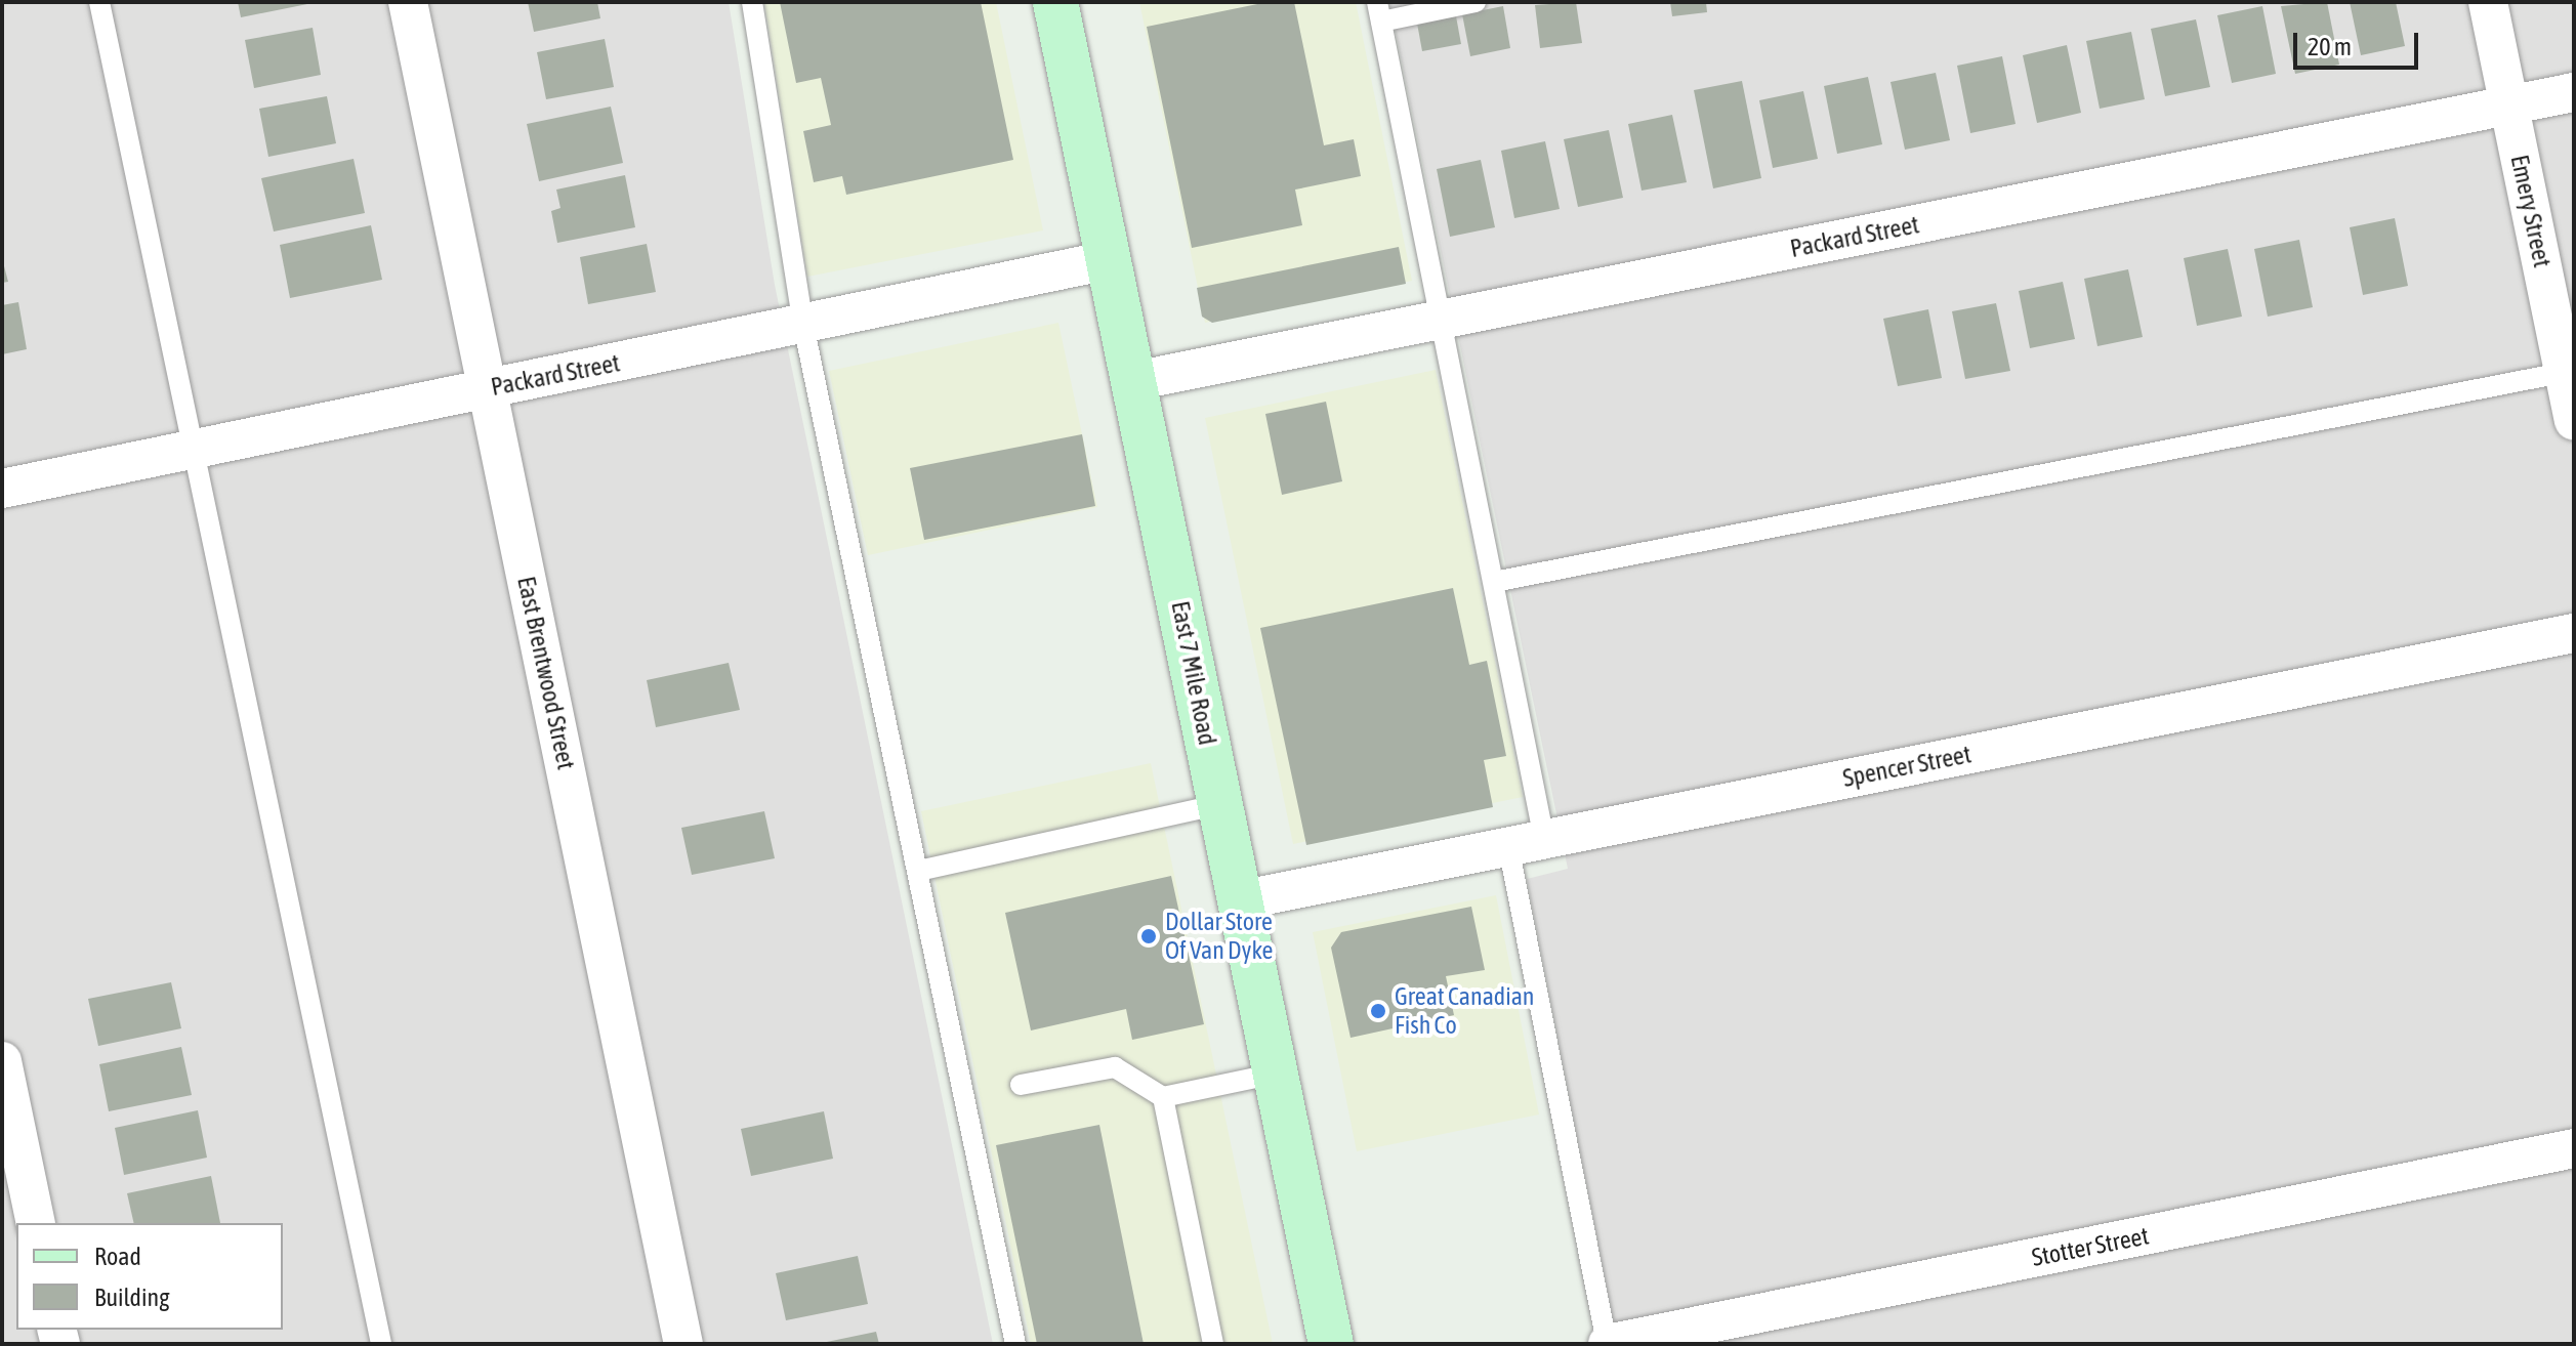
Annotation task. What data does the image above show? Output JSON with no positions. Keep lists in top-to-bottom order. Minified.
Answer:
{"streets":{"street":["Emery Street","Packard Street","East Brentwood Street","East 7 Mile Road","Spencer Street","Stotter Street"]},"crossings":[["Emery Street","Packard Street"],["Packard Street","East Brentwood Street"],["Packard Street","East 7 Mile Road"],["East 7 Mile Road","Spencer Street"]],"places":["Dollar Store Of Van Dyke","Great Canadian Fish Co"],"legend":["Road","Building"],"scale_bar":"20 m"}
